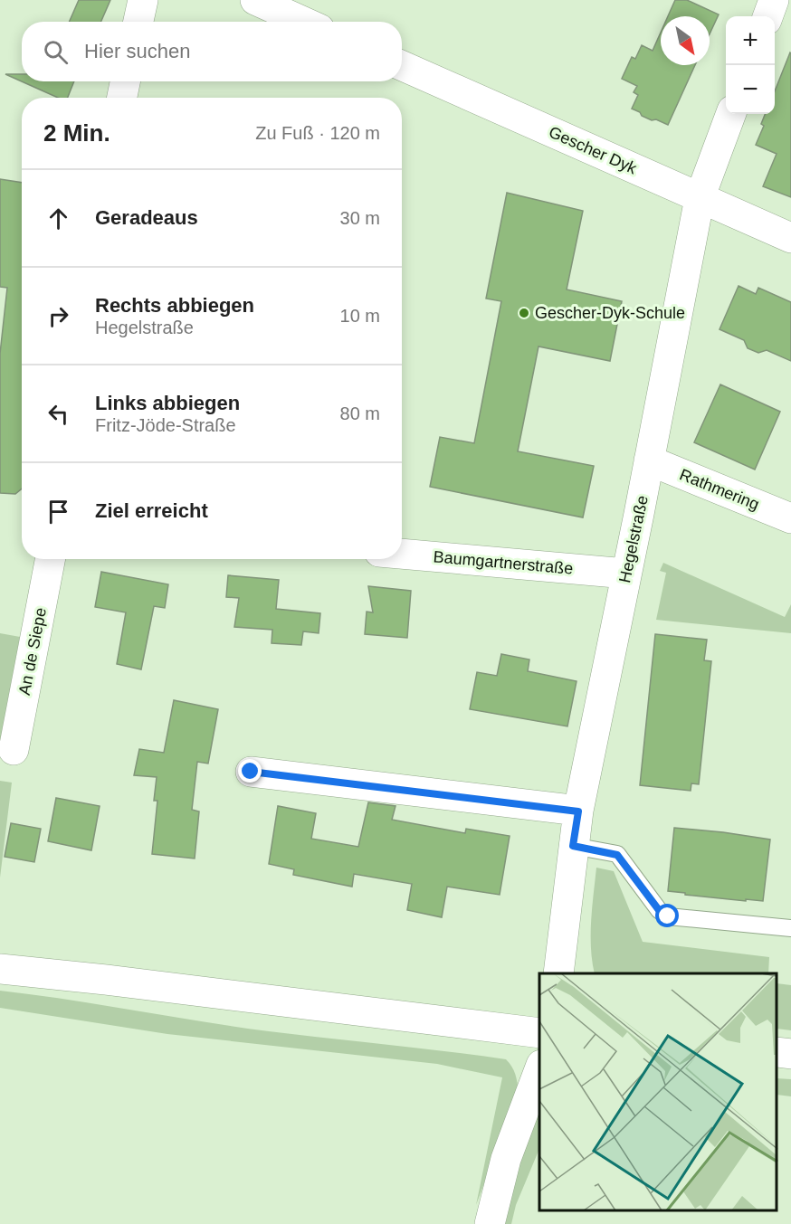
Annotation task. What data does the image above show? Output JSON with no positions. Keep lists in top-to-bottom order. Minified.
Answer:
{"streets":{"street":["Gescher Dyk","Rathmering","Hegelstraße","Baumgartnerstraße","An de Siepe"]},"crossings":[["Gescher Dyk","Hegelstraße"],["Rathmering","Hegelstraße"],["Hegelstraße","Baumgartnerstraße"]],"places":["Gescher-Dyk-Schule"],"north":"bottom right","page":{"map_buttons":["+","−"],"search":"Hier suchen","heading":["2 Min.","Zu Fuß · 120 m"],"list":[["Geradeaus","30 m"],["Rechts abbiegen","Hegelstraße","10 m"],["Links abbiegen","Fritz-Jöde-Straße","80 m"],"Ziel erreicht"]}}
